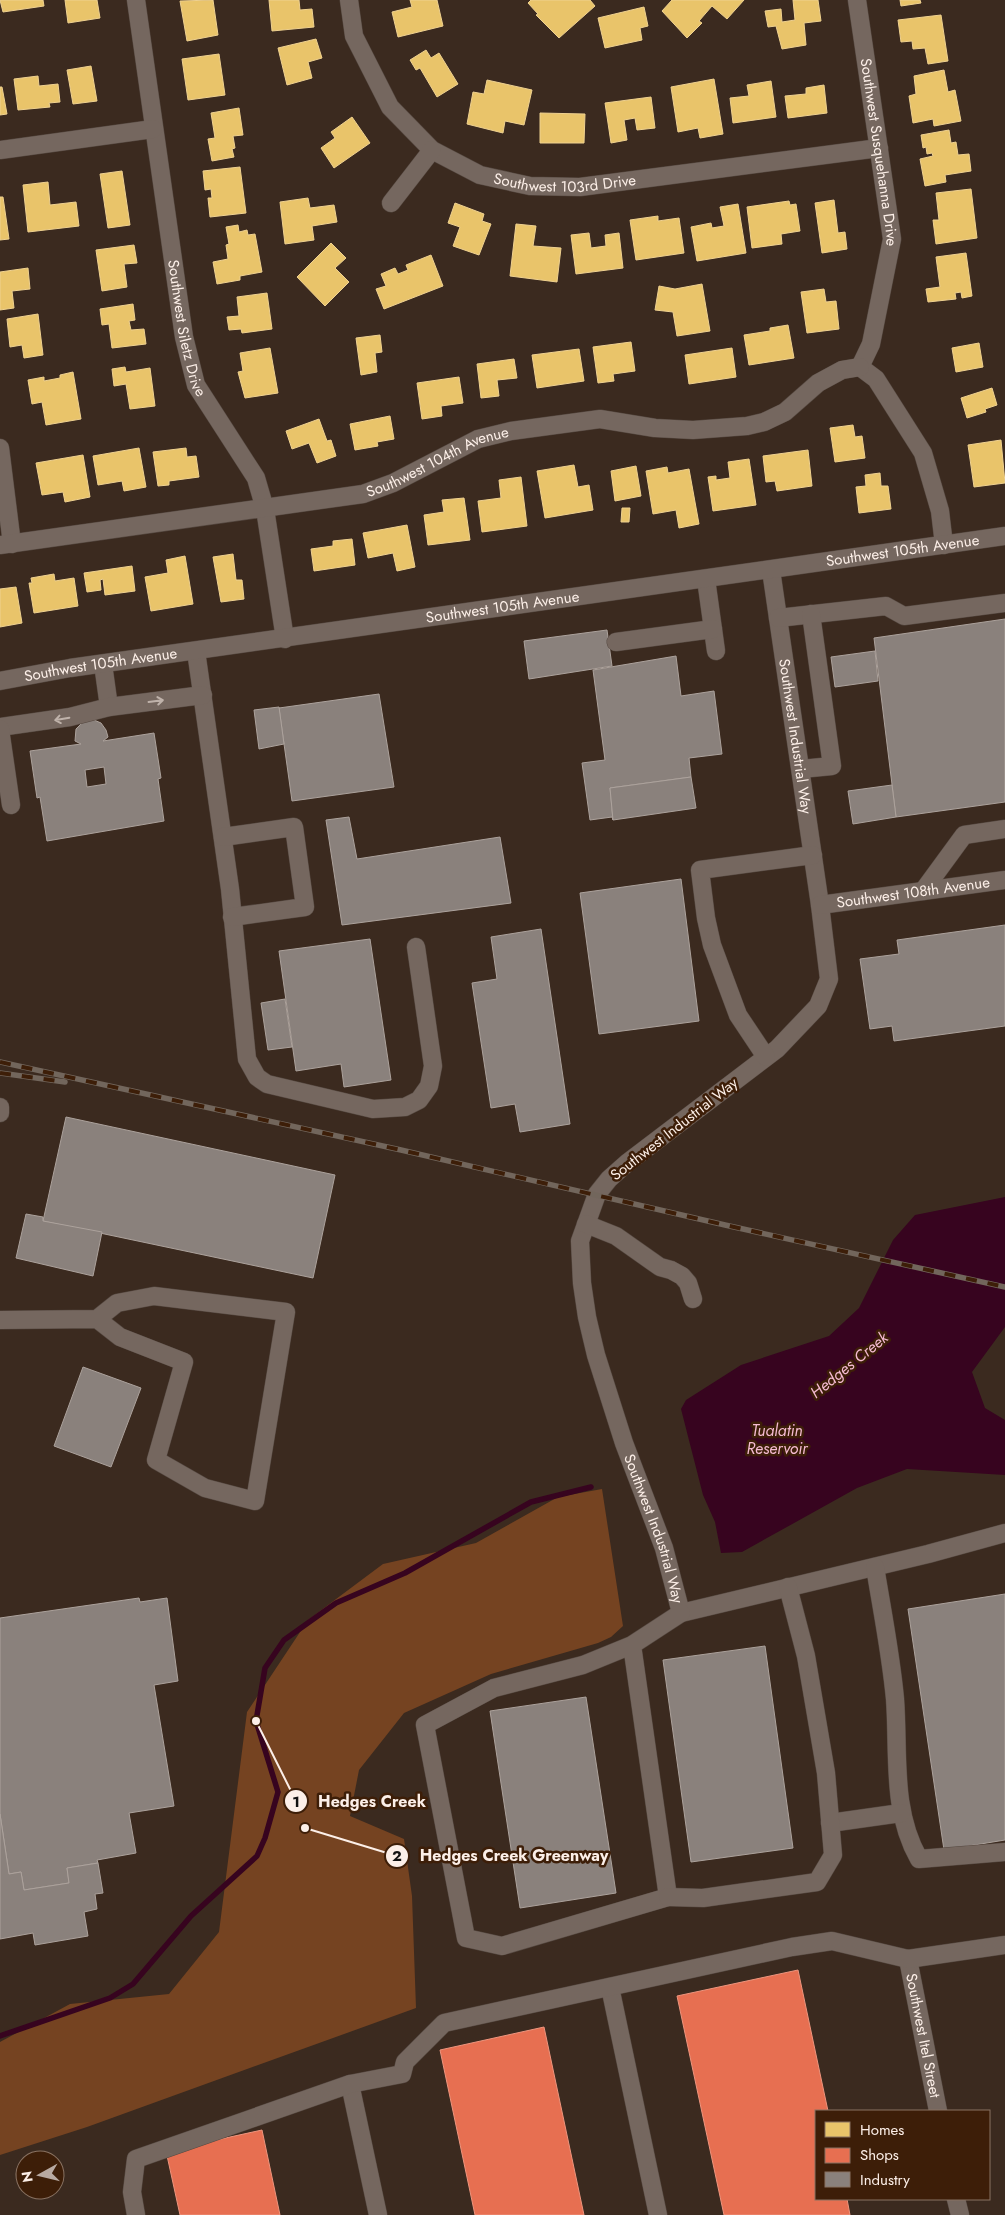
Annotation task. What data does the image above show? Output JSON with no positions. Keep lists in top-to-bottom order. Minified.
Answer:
{"streets":{"street":["Southwest Susquehanna Drive","Southwest 103rd Drive","Southwest Siletz Drive","Southwest 104th Avenue","Southwest 105th Avenue","Southwest Industrial Way","Southwest 108th Avenue","Southwest Itel Street"]},"crossings":[["Southwest Susquehanna Drive","Southwest 103rd Drive"],["Southwest Susquehanna Drive","Southwest 104th Avenue"],["Southwest Siletz Drive","Southwest 104th Avenue"],["Southwest Siletz Drive","Southwest 105th Avenue"],["Southwest 105th Avenue","Southwest Industrial Way"],["Southwest Industrial Way","Southwest 108th Avenue"]],"water":["Hedges Creek","Tualatin Reservoir"],"places":["Hedges Creek","Hedges Creek Greenway"],"legend":["Homes","Shops","Industry"],"north":"left"}
